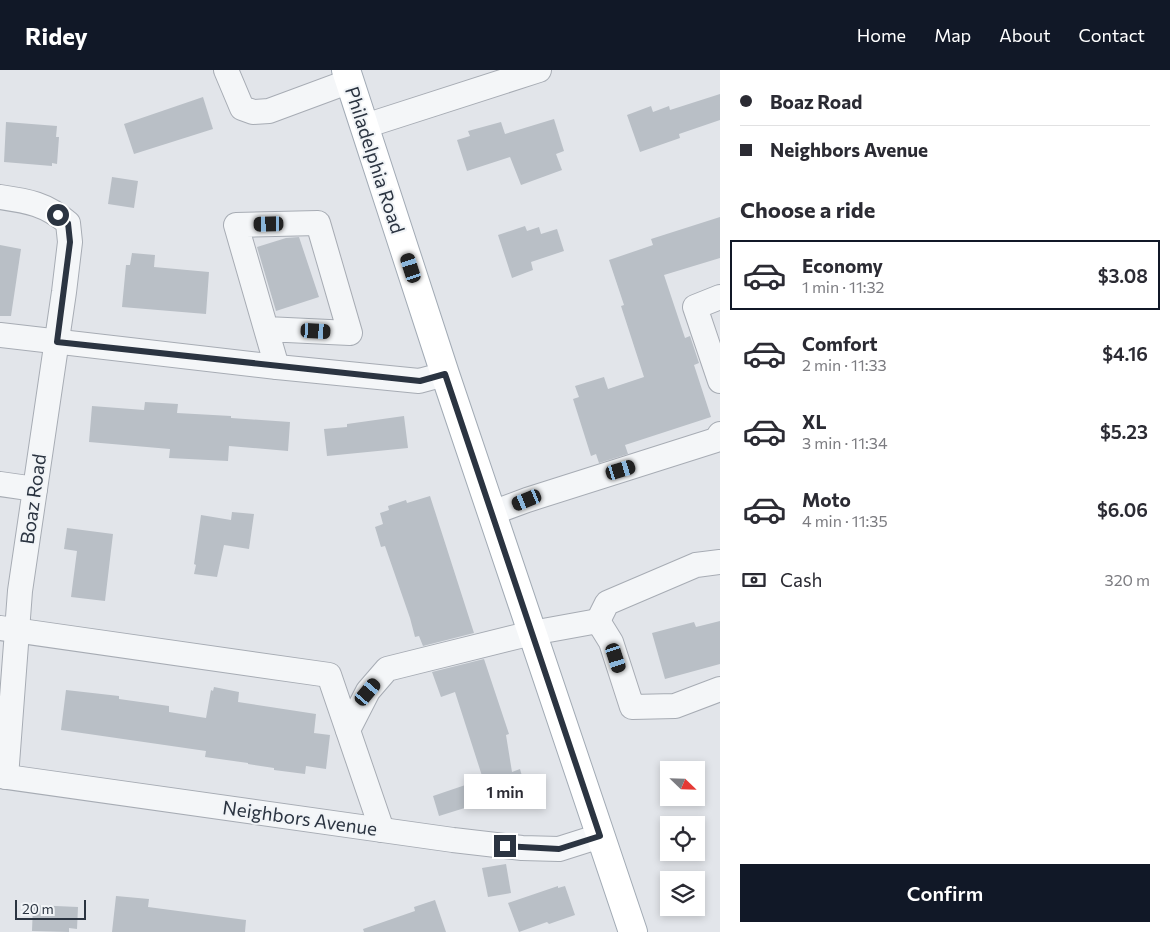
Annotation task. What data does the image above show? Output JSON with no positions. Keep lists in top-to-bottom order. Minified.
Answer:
{"streets":{"main road":["Philadelphia Road"],"street":["Boaz Road","Neighbors Avenue"]},"crossings":[["Philadelphia Road","Neighbors Avenue"],["Boaz Road","Neighbors Avenue"]],"scale_bar":"20 m","north":"bottom right","page":{"header":"Ridey","nav":["Home","Map","About","Contact"],"banner":["Boaz Road","Neighbors Avenue"],"heading":"Choose a ride","list":[{"name":"Economy","note":"1 min · 11:32","value":"$3.08"},{"name":"Comfort","note":"2 min · 11:33","value":"$4.16"},{"name":"XL","note":"3 min · 11:34","value":"$5.23"},{"name":"Moto","note":"4 min · 11:35","value":"$6.06"}],"pay":["Cash","320 m"],"bubble":"1 min","buttons":"Confirm","scale":"20 m"}}
